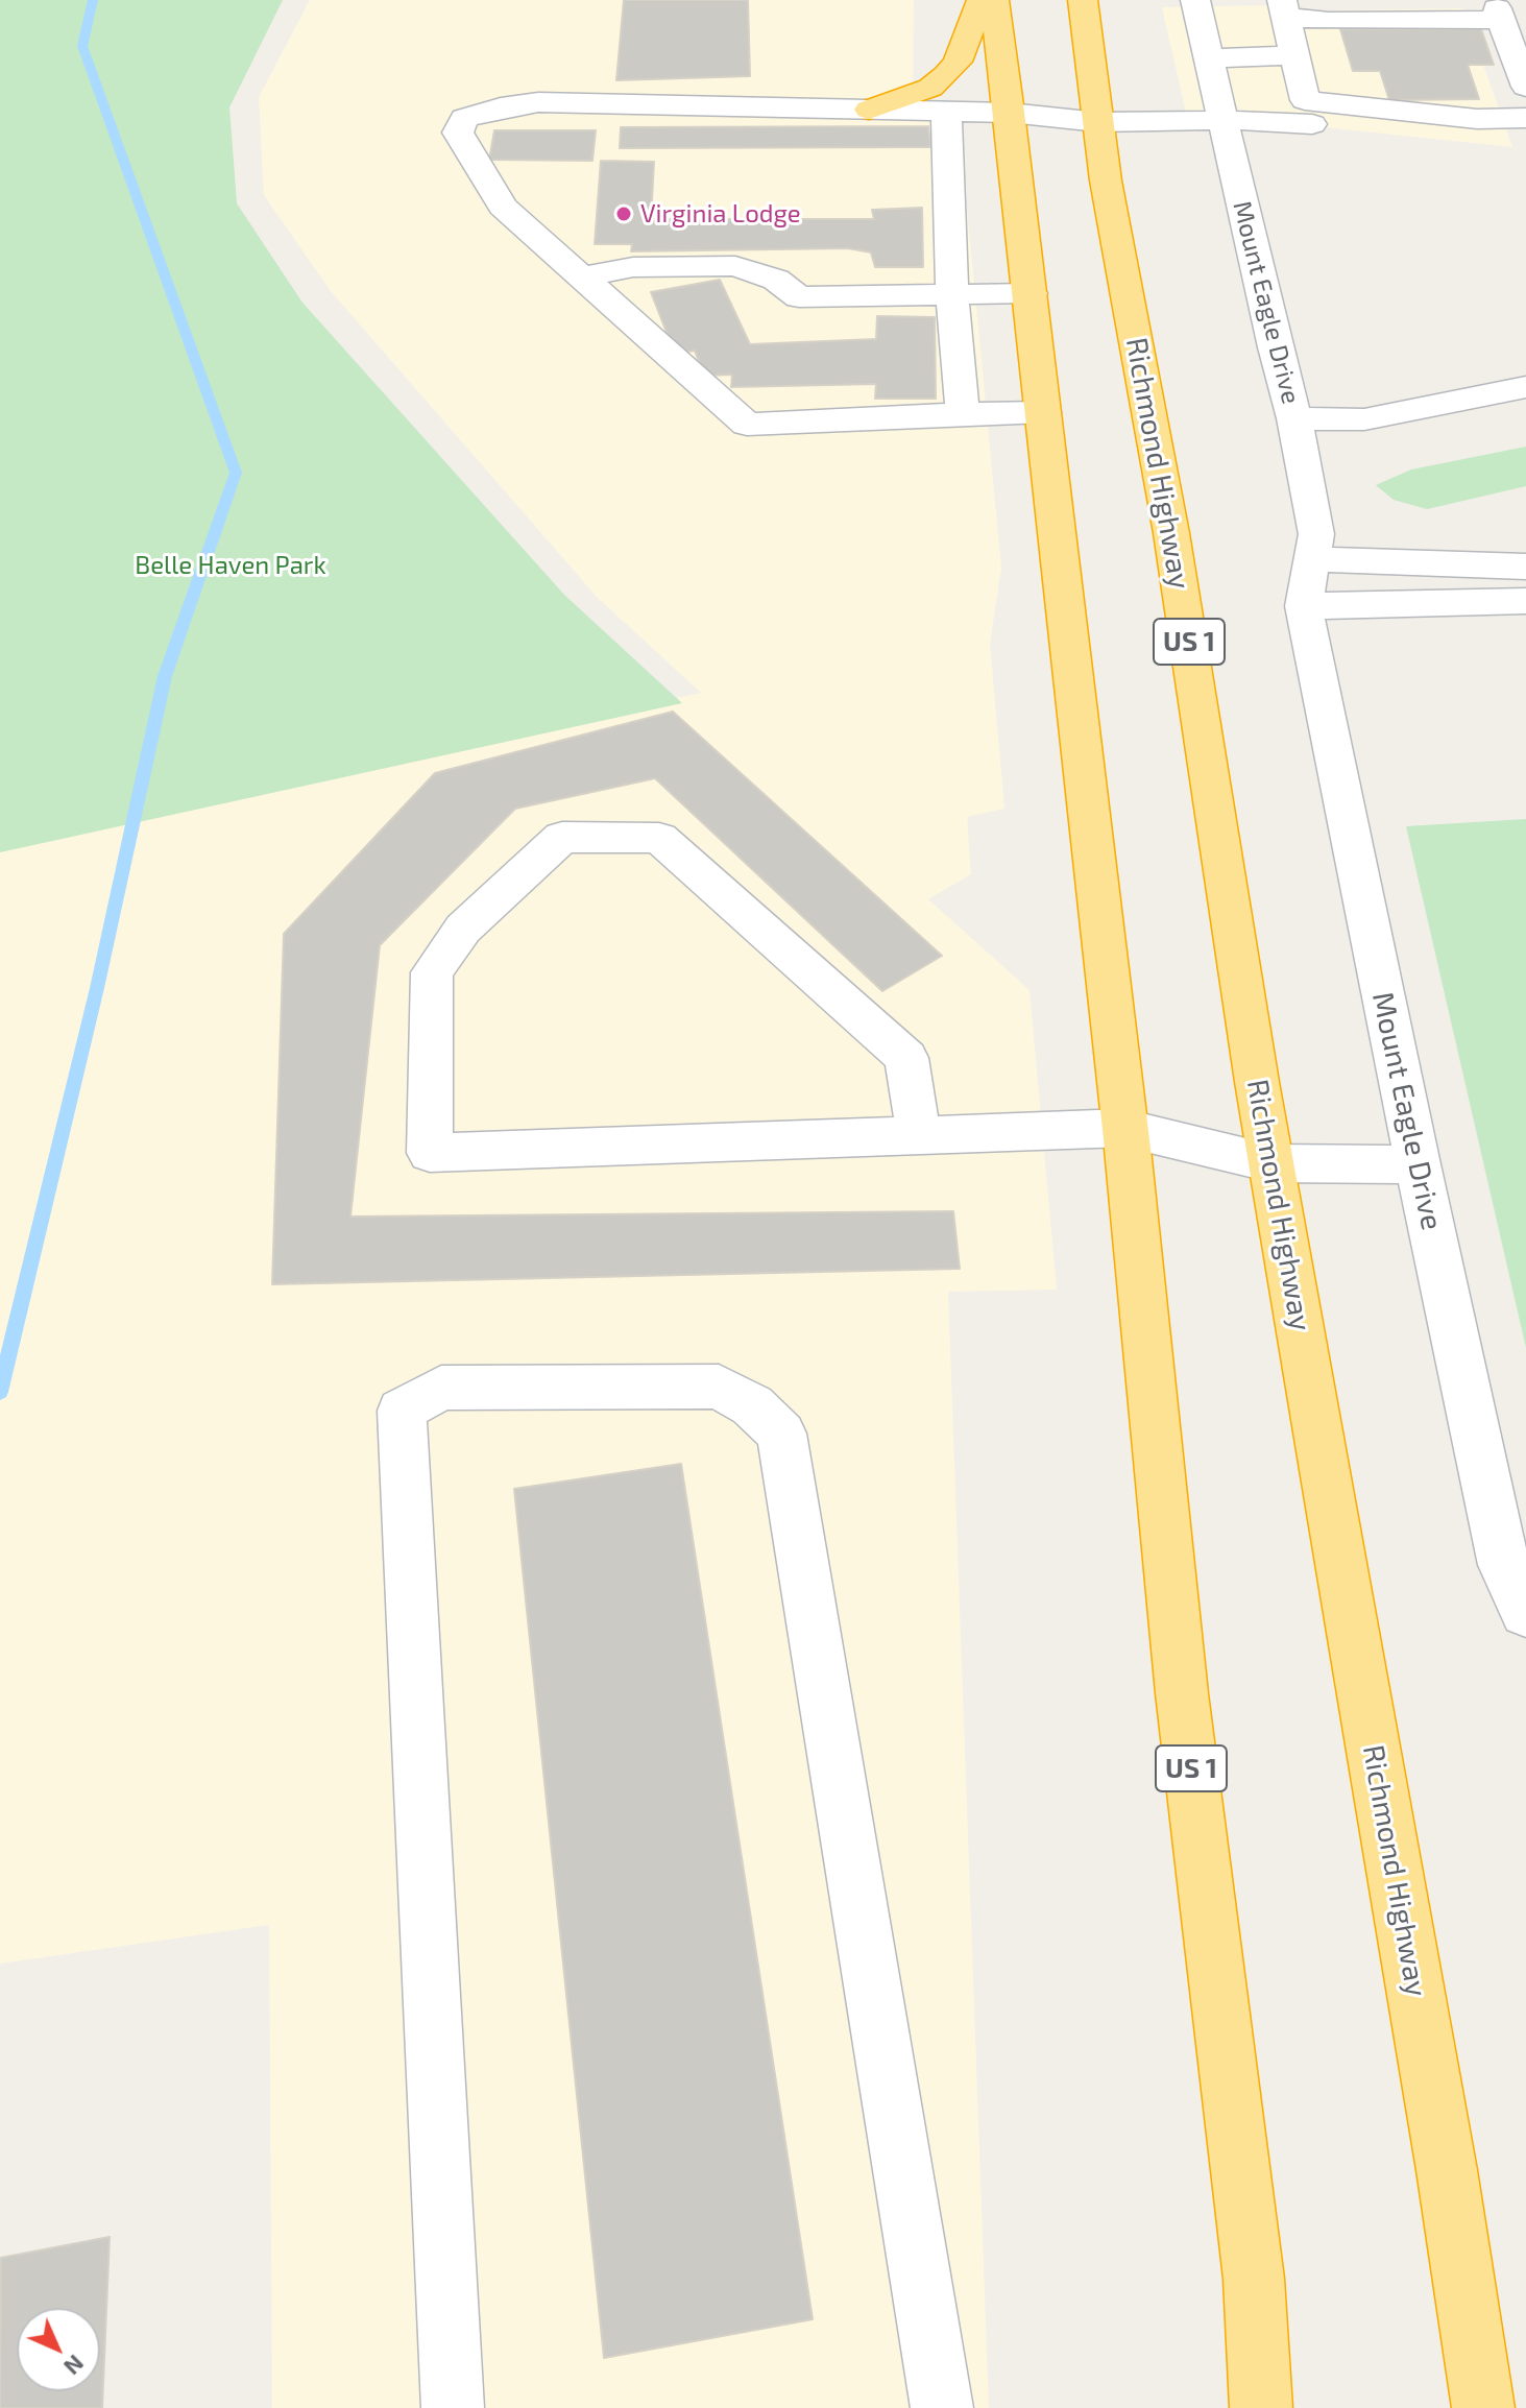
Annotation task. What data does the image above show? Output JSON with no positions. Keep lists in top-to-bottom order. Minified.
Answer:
{"streets":{"highway":["Richmond Highway","US 1"],"street":["Mount Eagle Drive"]},"parks":["Belle Haven Park"],"places":["Virginia Lodge"],"north":"bottom right"}
